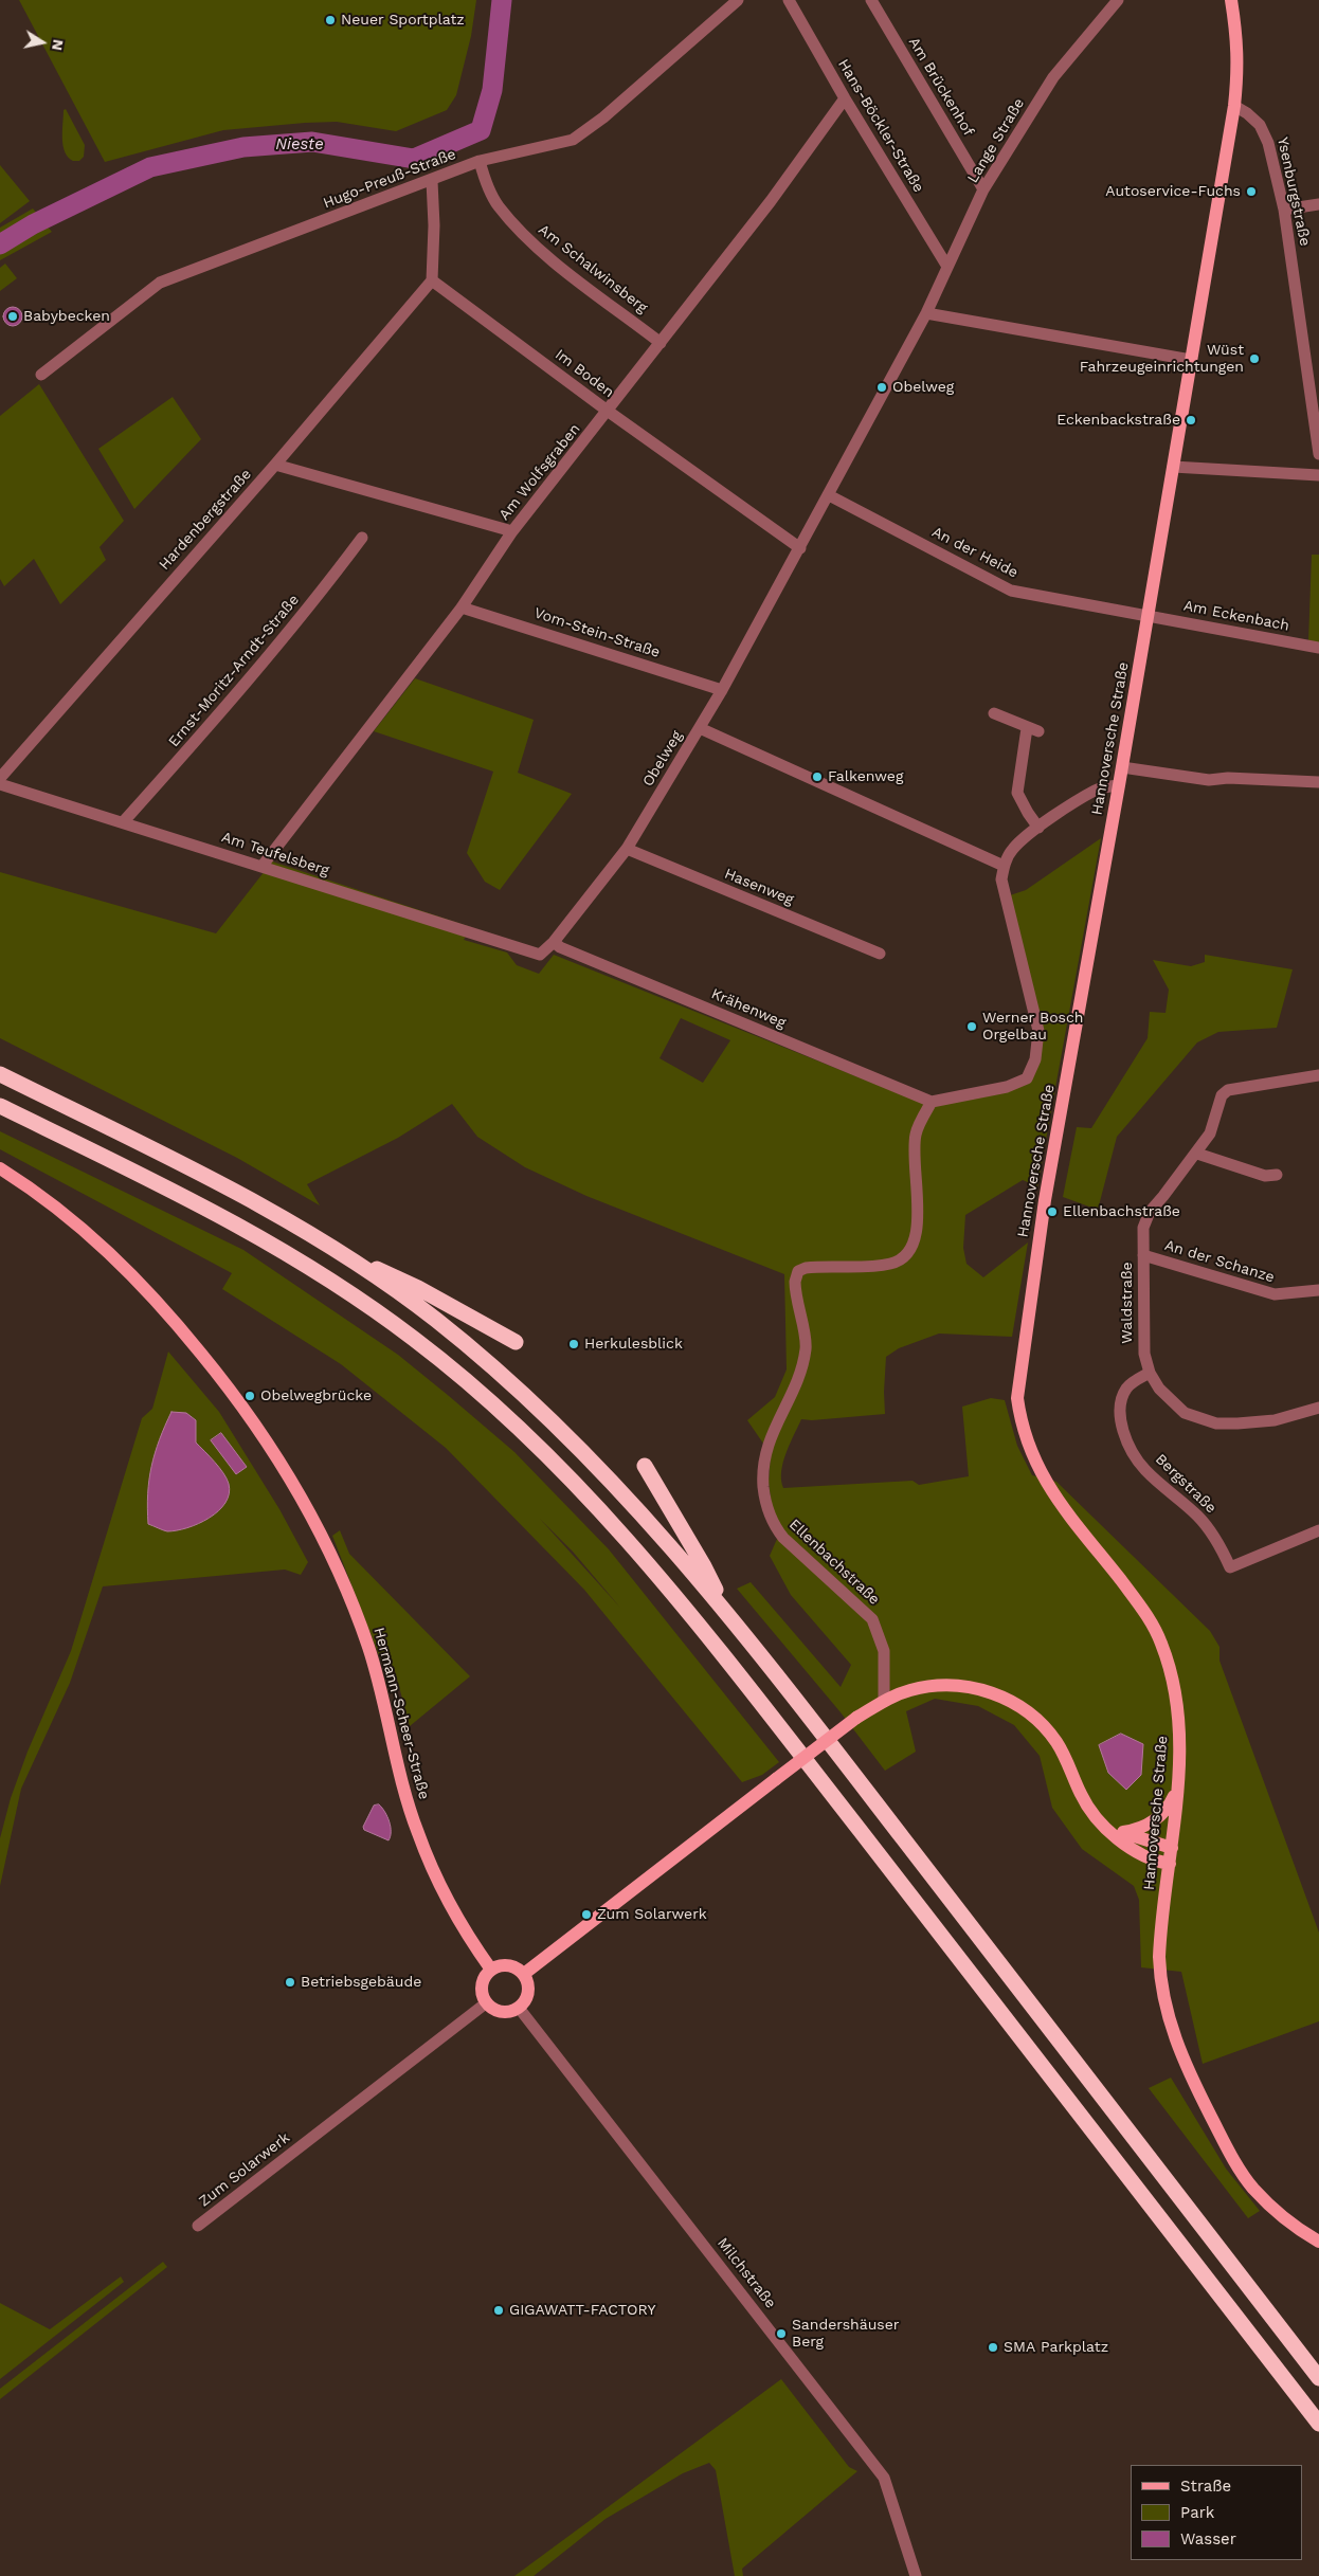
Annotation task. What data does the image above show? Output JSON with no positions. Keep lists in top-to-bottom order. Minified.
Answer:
{"streets":{"main road":["Hannoversche Straße","Hermann-Scheer-Straße"],"street":["Am Brückenhof","Hans-Böckler-Straße","Lange Straße","Hugo-Preuß-Straße","Ysenburgstraße","Am Schalwinsberg","Im Boden","Am Wolfsgraben","Hardenbergstraße","An der Heide","Am Eckenbach","Vom-Stein-Straße","Ernst-Moritz-Arndt-Straße","Obelweg","Am Teufelsberg","Hasenweg","Krähenweg","An der Schanze","Waldstraße","Bergstraße","Ellenbachstraße","Zum Solarwerk","Milchstraße"]},"crossings":[["Am Brückenhof","Lange Straße"],["Hans-Böckler-Straße","Lange Straße"],["Hans-Böckler-Straße","Am Wolfsgraben"],["Lange Straße","Obelweg"],["Hugo-Preuß-Straße","Am Schalwinsberg"],["Ysenburgstraße","Hannoversche Straße"],["Am Schalwinsberg","Am Wolfsgraben"],["Im Boden","Am Wolfsgraben"],["Im Boden","Hardenbergstraße"],["Im Boden","Obelweg"],["Am Wolfsgraben","Vom-Stein-Straße"],["Am Wolfsgraben","Am Teufelsberg"],["An der Heide","Am Eckenbach"],["An der Heide","Hannoversche Straße"],["An der Heide","Obelweg"],["Am Eckenbach","Hannoversche Straße"],["Vom-Stein-Straße","Obelweg"],["Ernst-Moritz-Arndt-Straße","Am Teufelsberg"],["Obelweg","Am Teufelsberg"],["Obelweg","Hasenweg"],["Obelweg","Krähenweg"],["Krähenweg","Ellenbachstraße"],["An der Schanze","Waldstraße"],["Waldstraße","Bergstraße"],["Hermann-Scheer-Straße","Zum Solarwerk"],["Hermann-Scheer-Straße","Milchstraße"],["Zum Solarwerk","Milchstraße"]],"water":["Nieste"],"places":["Neuer Sportplatz","Autoservice-Fuchs","Babybecken","Wüst Fahrzeugeinrichtungen","Obelweg","Eckenbackstraße","Falkenweg","Werner Bosch Orgelbau","Ellenbachstraße","Herkulesblick","Obelwegbrücke","Zum Solarwerk","Betriebsgebäude","GIGAWATT-FACTORY","Sandershäuser Berg","SMA Parkplatz"],"legend":["Straße","Park","Wasser"],"north":"right"}
